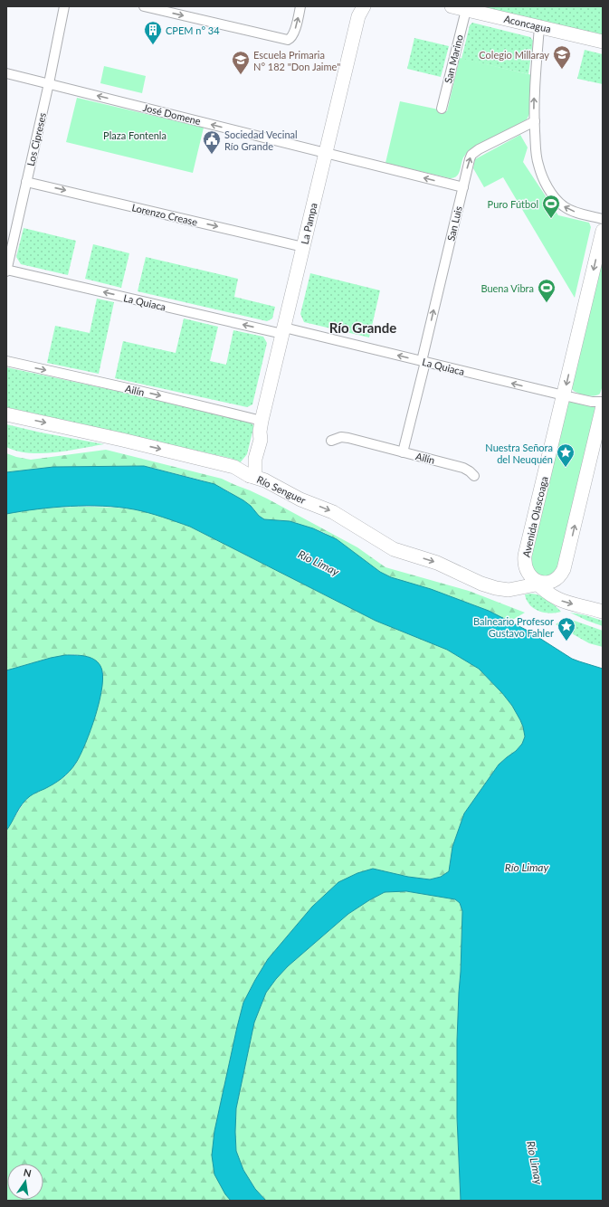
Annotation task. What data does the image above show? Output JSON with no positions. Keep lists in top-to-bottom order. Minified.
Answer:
{"streets":{"main road":["Aconcagua","La Pampa","Río Senguer","Avenida Olascoaga"],"street":["San Marino","José Domene","Los Cipreses","Lorenzo Crease","San Luis","La Quiaca","Ailín"]},"crossings":[["Aconcagua","San Marino"],["José Domene","Los Cipreses"],["José Domene","La Pampa"],["José Domene","San Luis"],["Los Cipreses","Lorenzo Crease"],["Los Cipreses","La Quiaca"],["Lorenzo Crease","La Pampa"],["La Pampa","La Quiaca"],["La Pampa","Ailín"],["La Pampa","Río Senguer"],["San Luis","La Quiaca"],["San Luis","Ailín"],["La Quiaca","Avenida Olascoaga"],["Río Senguer","Avenida Olascoaga"]],"one_way":["José Domene","Lorenzo Crease","San Luis","La Quiaca","Ailín","Río Senguer","Avenida Olascoaga"],"districts":["Río Grande"],"water":["Río Limay"],"parks":["Plaza Fontenla"],"places":{"building":["CPEM n° 34"],"school or university":["Colegio Millaray","Escuela Primaria N° 182 \"Don Jaime\""],"public building":["Sociedad Vecinal Río Grande"],"sports":["Puro Fútbol","Buena Vibra"],"place":["Nuestra Señora del Neuquén","Balneario Profesor Gustavo Fahler"]},"north":"top"}
